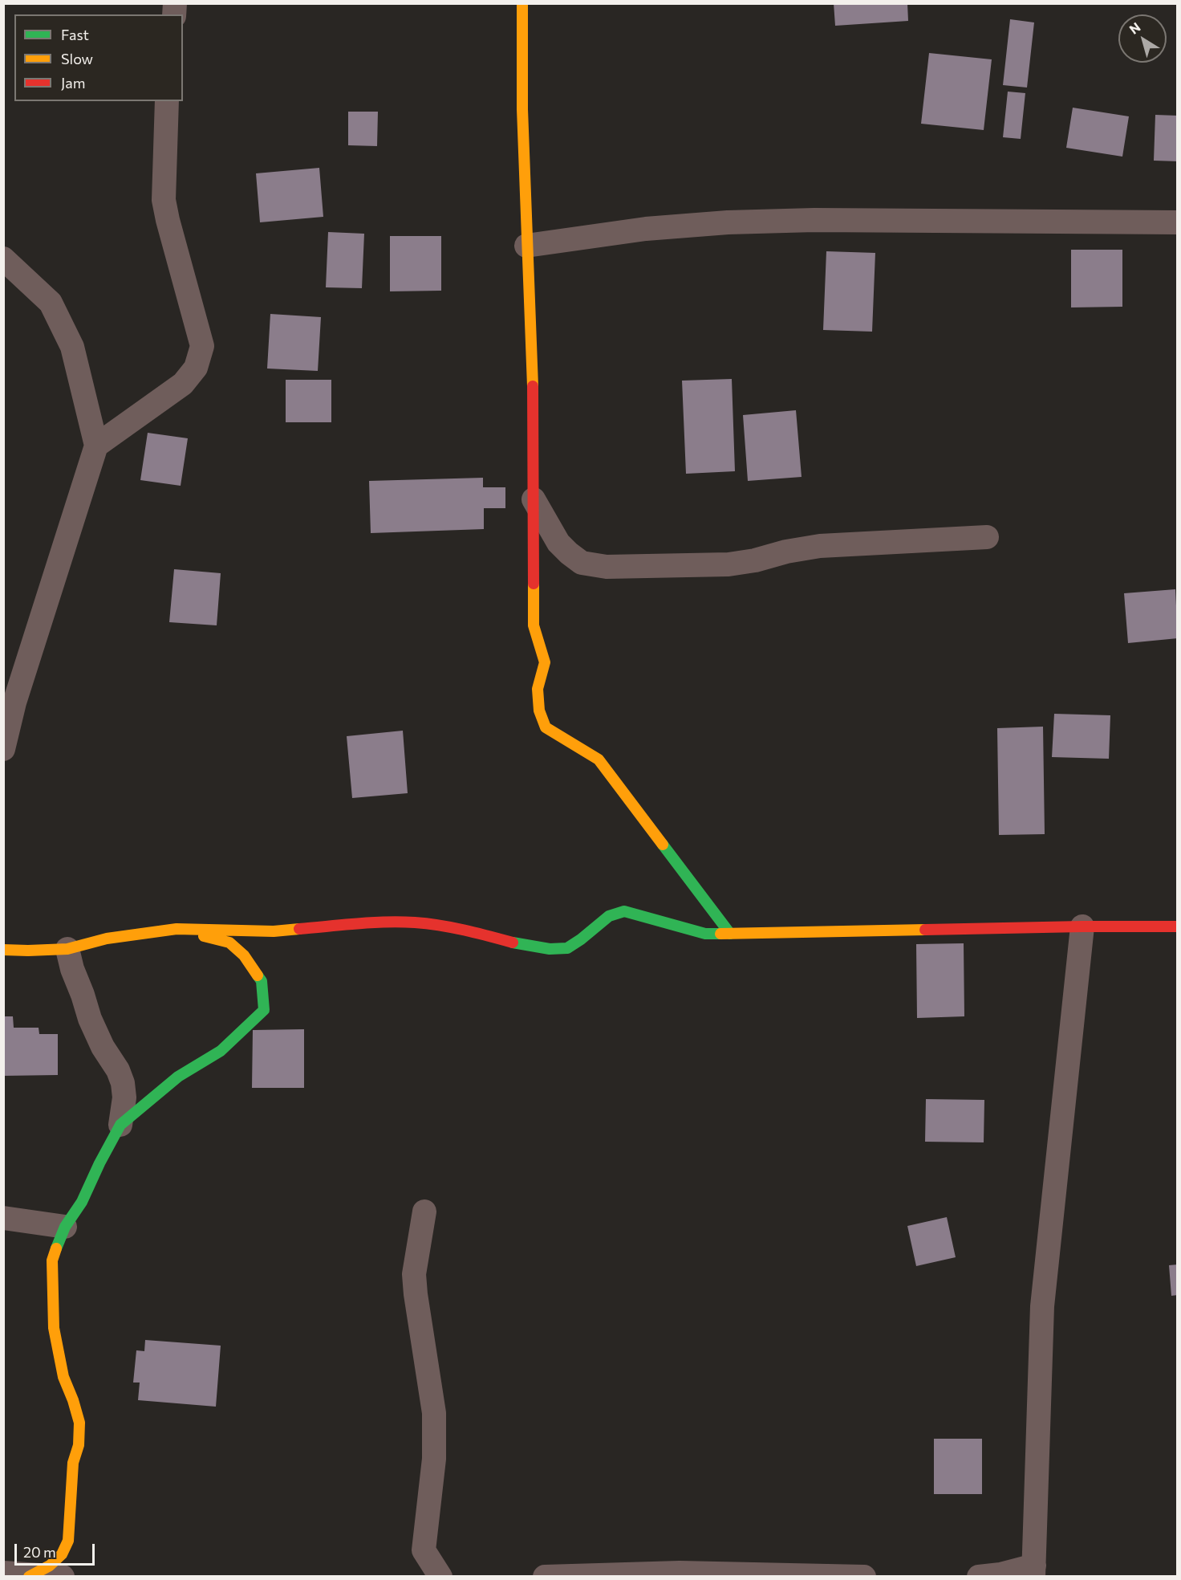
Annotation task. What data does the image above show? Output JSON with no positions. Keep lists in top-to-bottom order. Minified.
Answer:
{"legend":["Fast","Slow","Jam"],"scale_bar":"20 m","north":"top left"}
